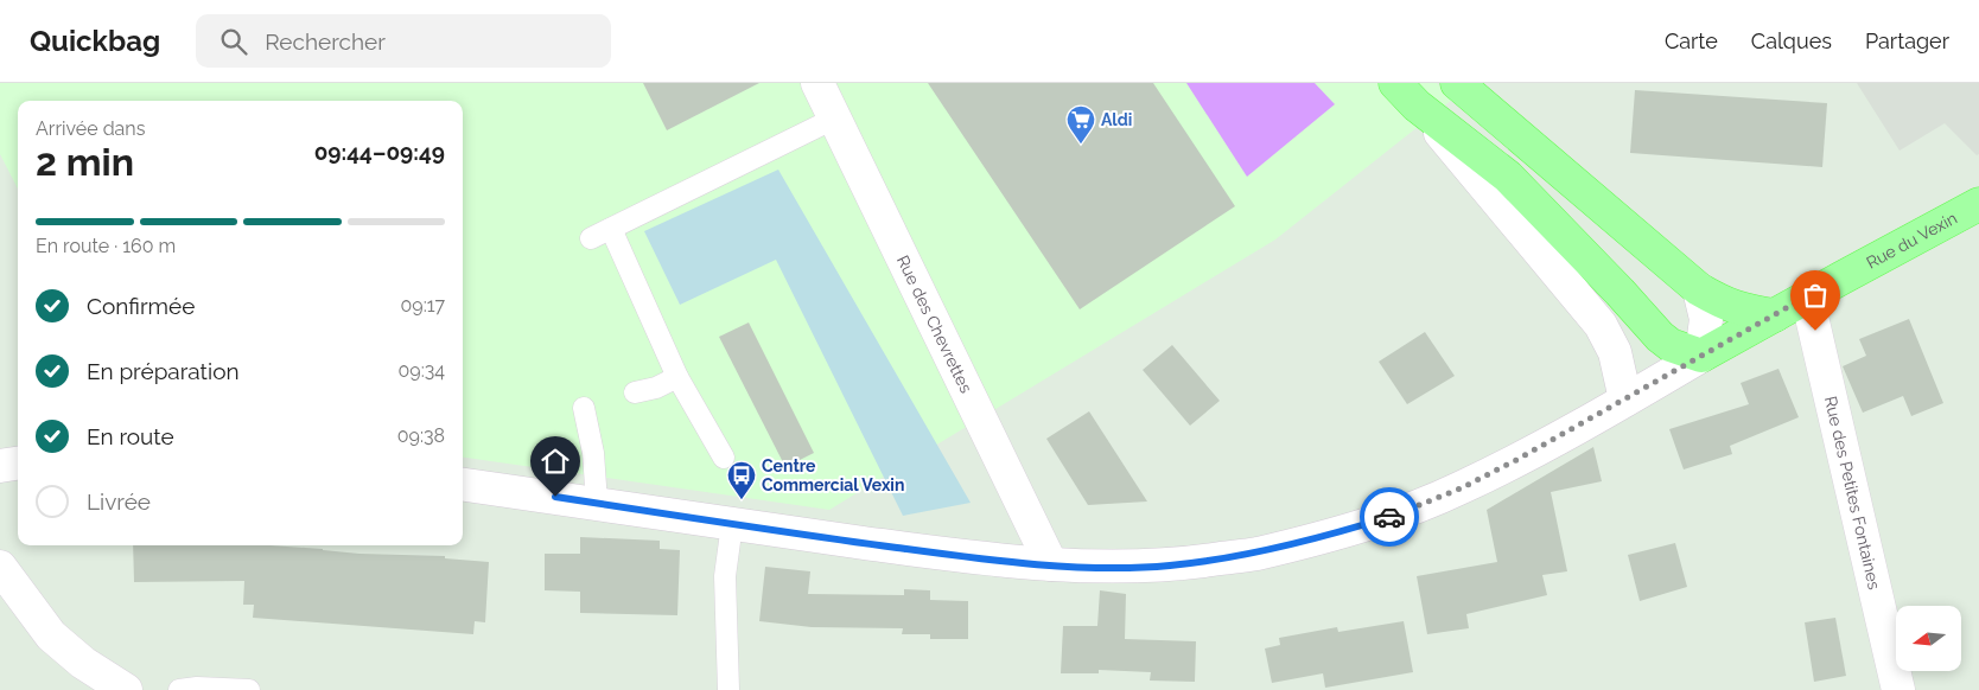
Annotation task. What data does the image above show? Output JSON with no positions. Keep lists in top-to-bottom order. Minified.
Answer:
{"streets":{"main road":["Rue du Vexin","Rue des Chevrettes","Rue des Petites Fontaines"]},"crossings":[["Rue du Vexin","Rue des Chevrettes"],["Rue du Vexin","Rue des Petites Fontaines"]],"places":{"supermarket":["Aldi"],"bus stop":["Centre Commercial Vexin"]},"north":"left","page":{"header":"Quickbag","search":"Rechercher","nav":["Carte","Calques","Partager"],"heading":["2 min","Arrivée dans","09:44–09:49"],"bar":"En route · 160 m","list":[["Confirmée","09:17"],["En préparation","09:34"],["En route","09:38"],"Livrée"]}}
